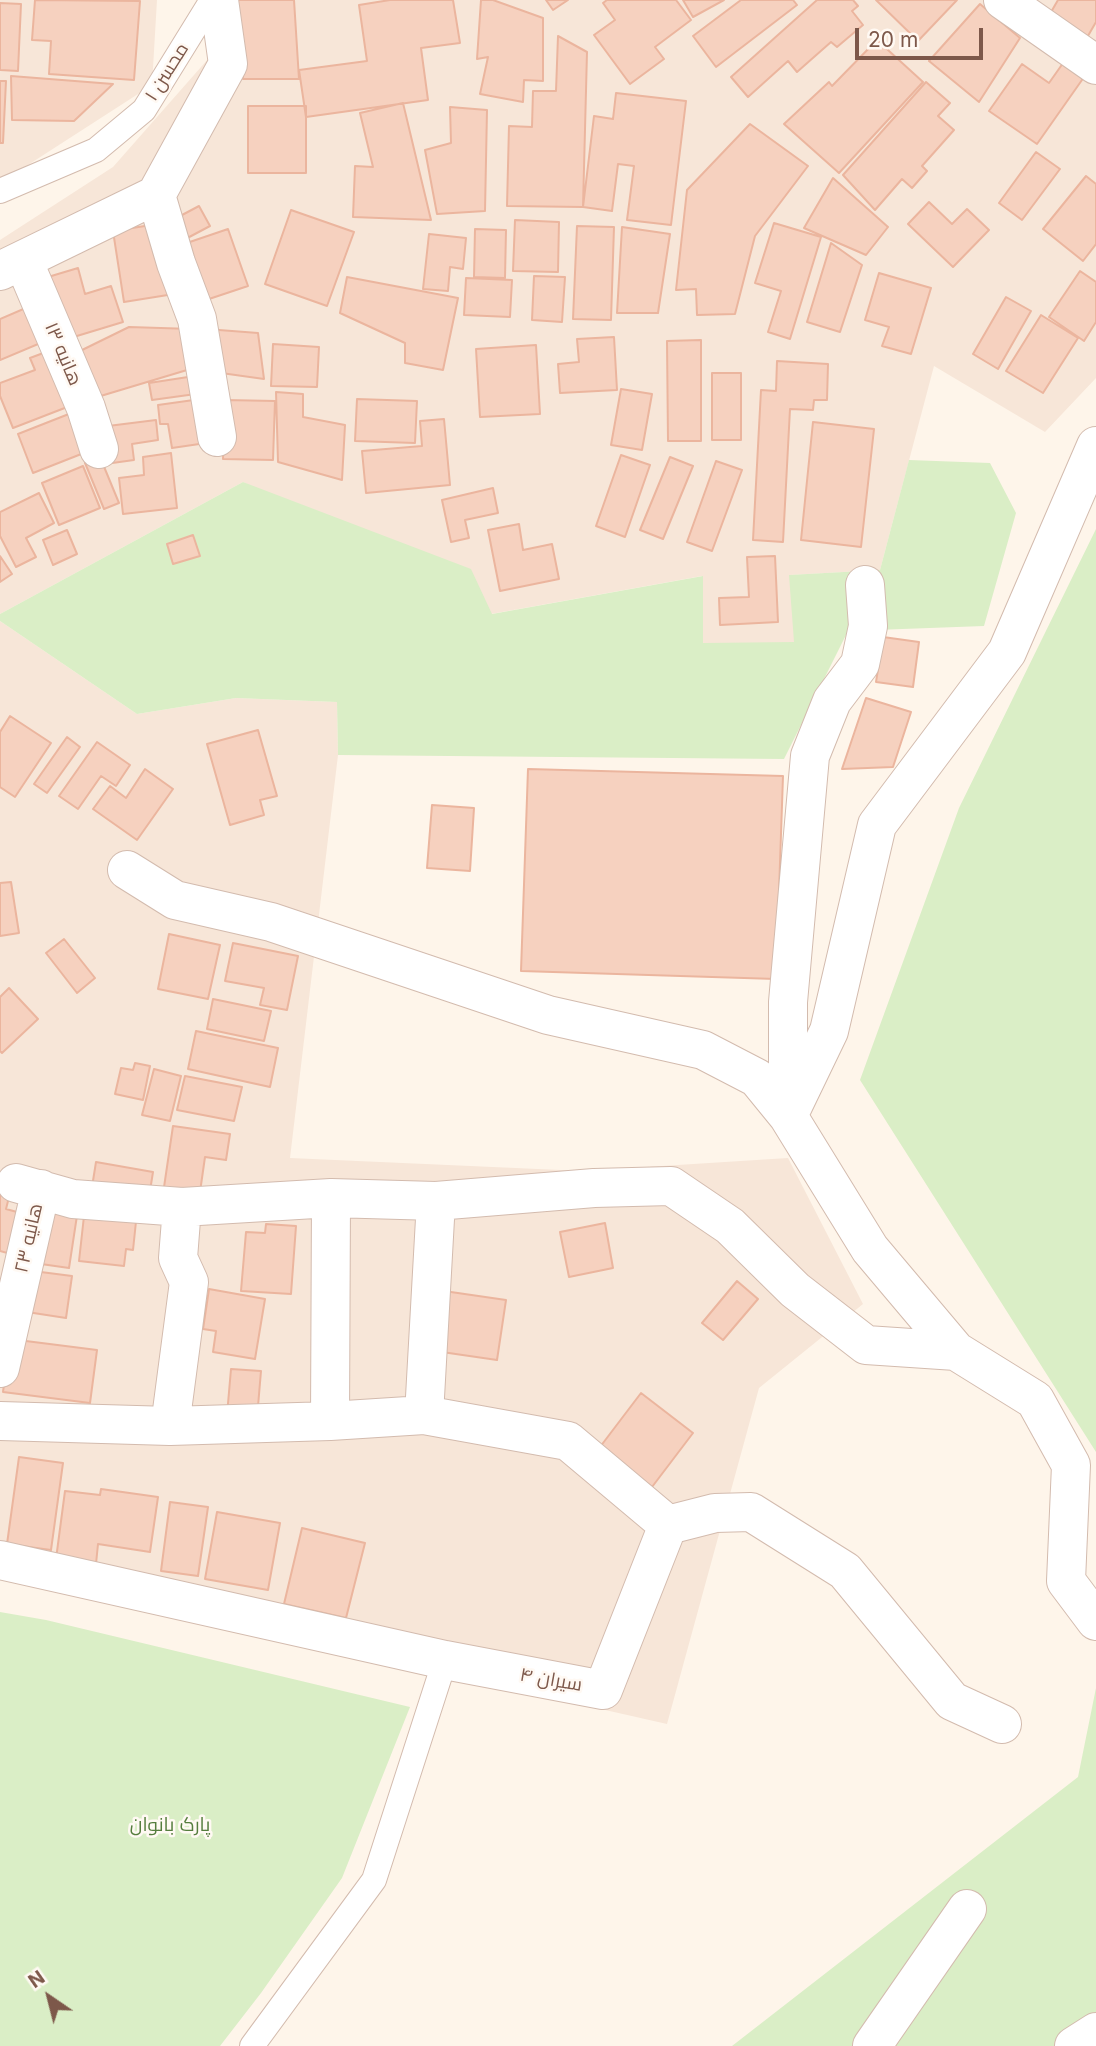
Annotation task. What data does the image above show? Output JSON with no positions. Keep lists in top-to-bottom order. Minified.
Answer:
{"streets":{"street":["هانیه ۱۳","هانیه ۲۳","سیران ۴"],"lane":["محسن ۱"]},"parks":["پارک بانوان"],"scale_bar":"20 m","north":"top left"}
